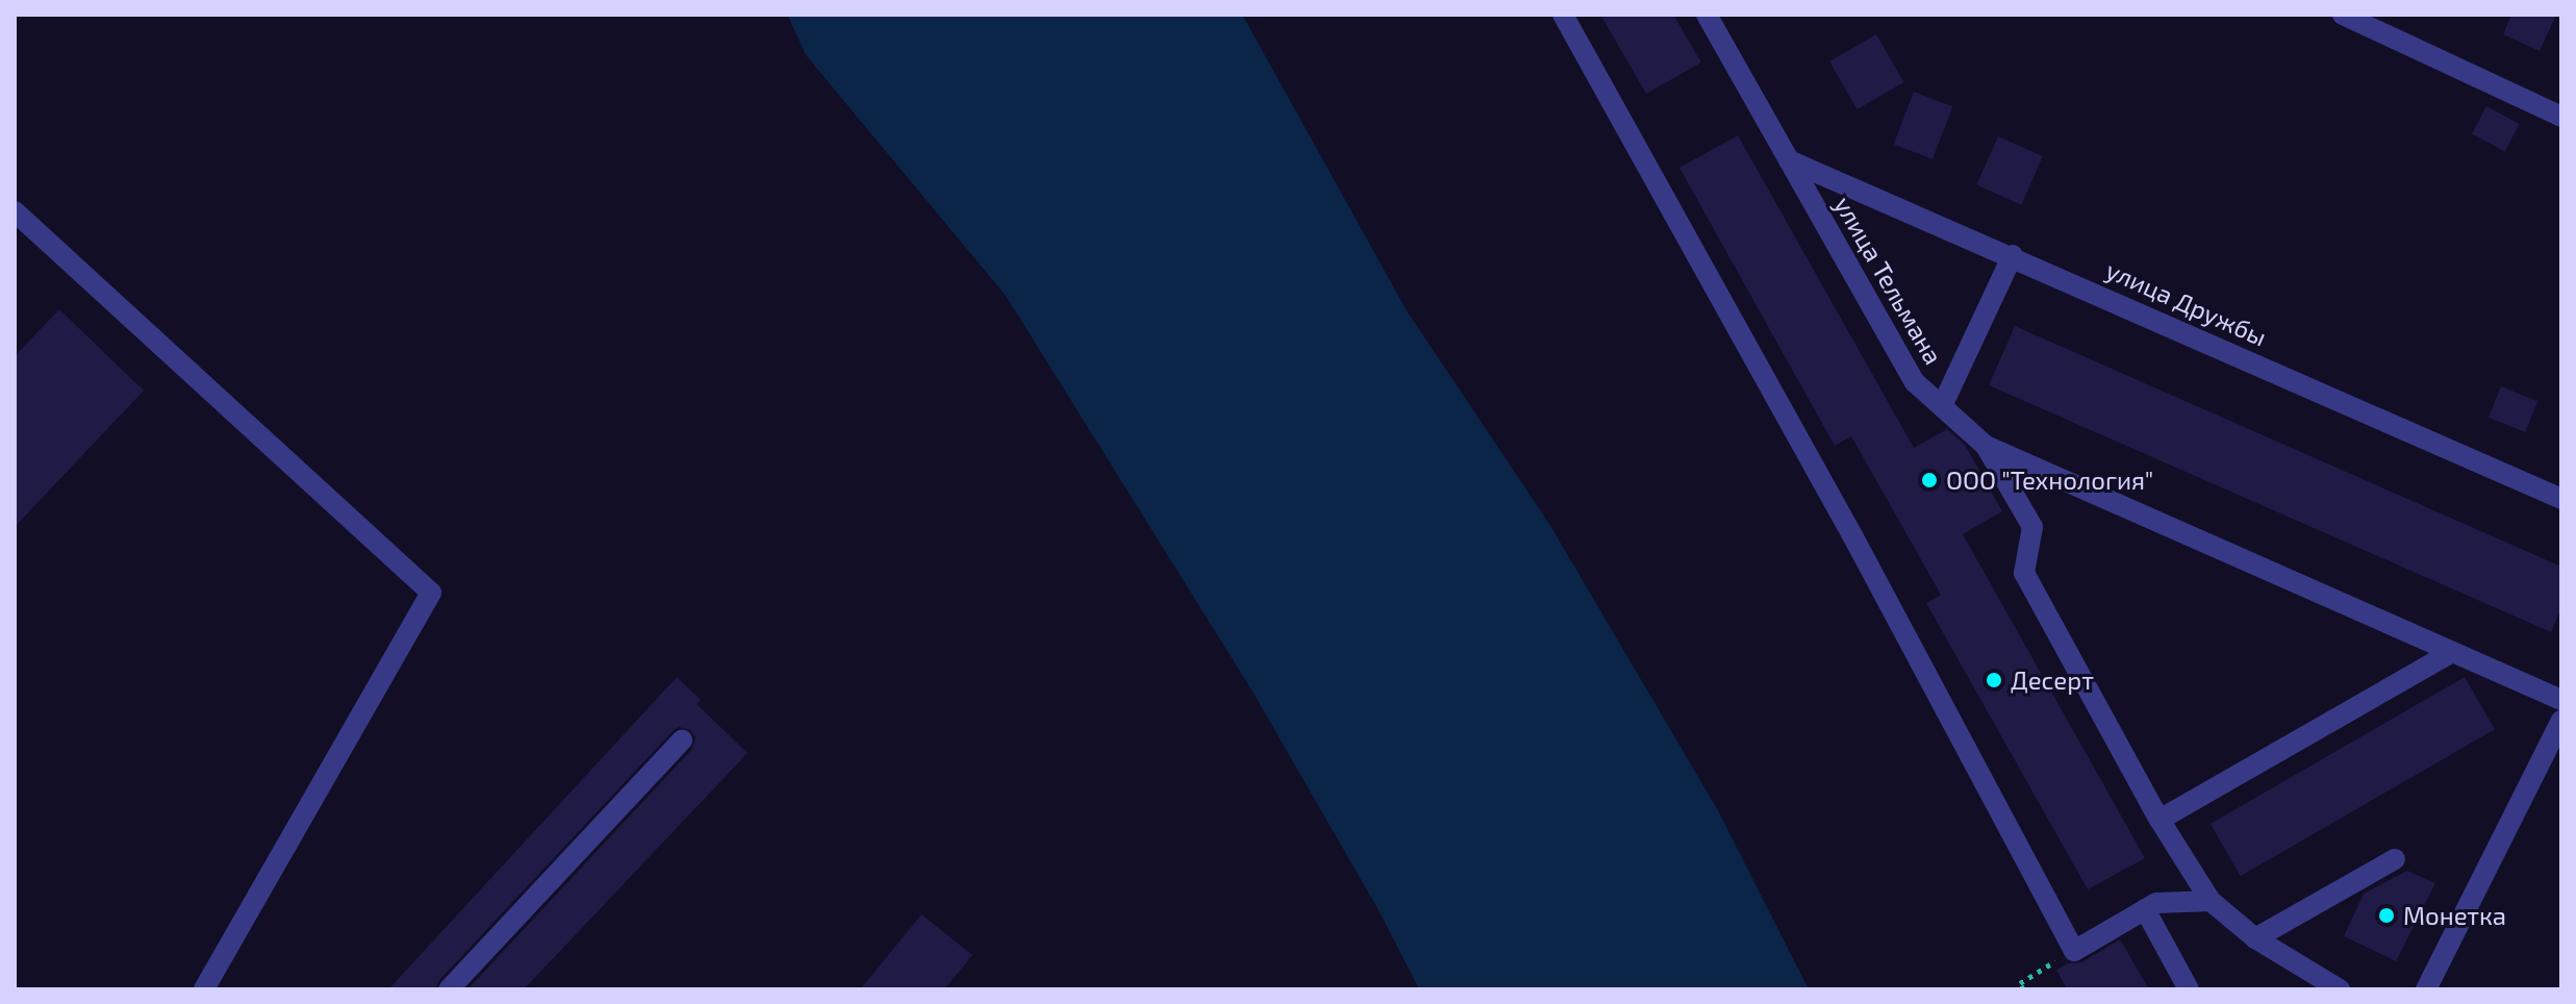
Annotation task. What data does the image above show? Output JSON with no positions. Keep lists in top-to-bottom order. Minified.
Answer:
{"streets":{"street":["улица Тельмана","улица Дружбы"]},"crossings":[["улица Тельмана","улица Дружбы"]],"places":["ООО \"Технология\"","Десерт","Монетка"]}
